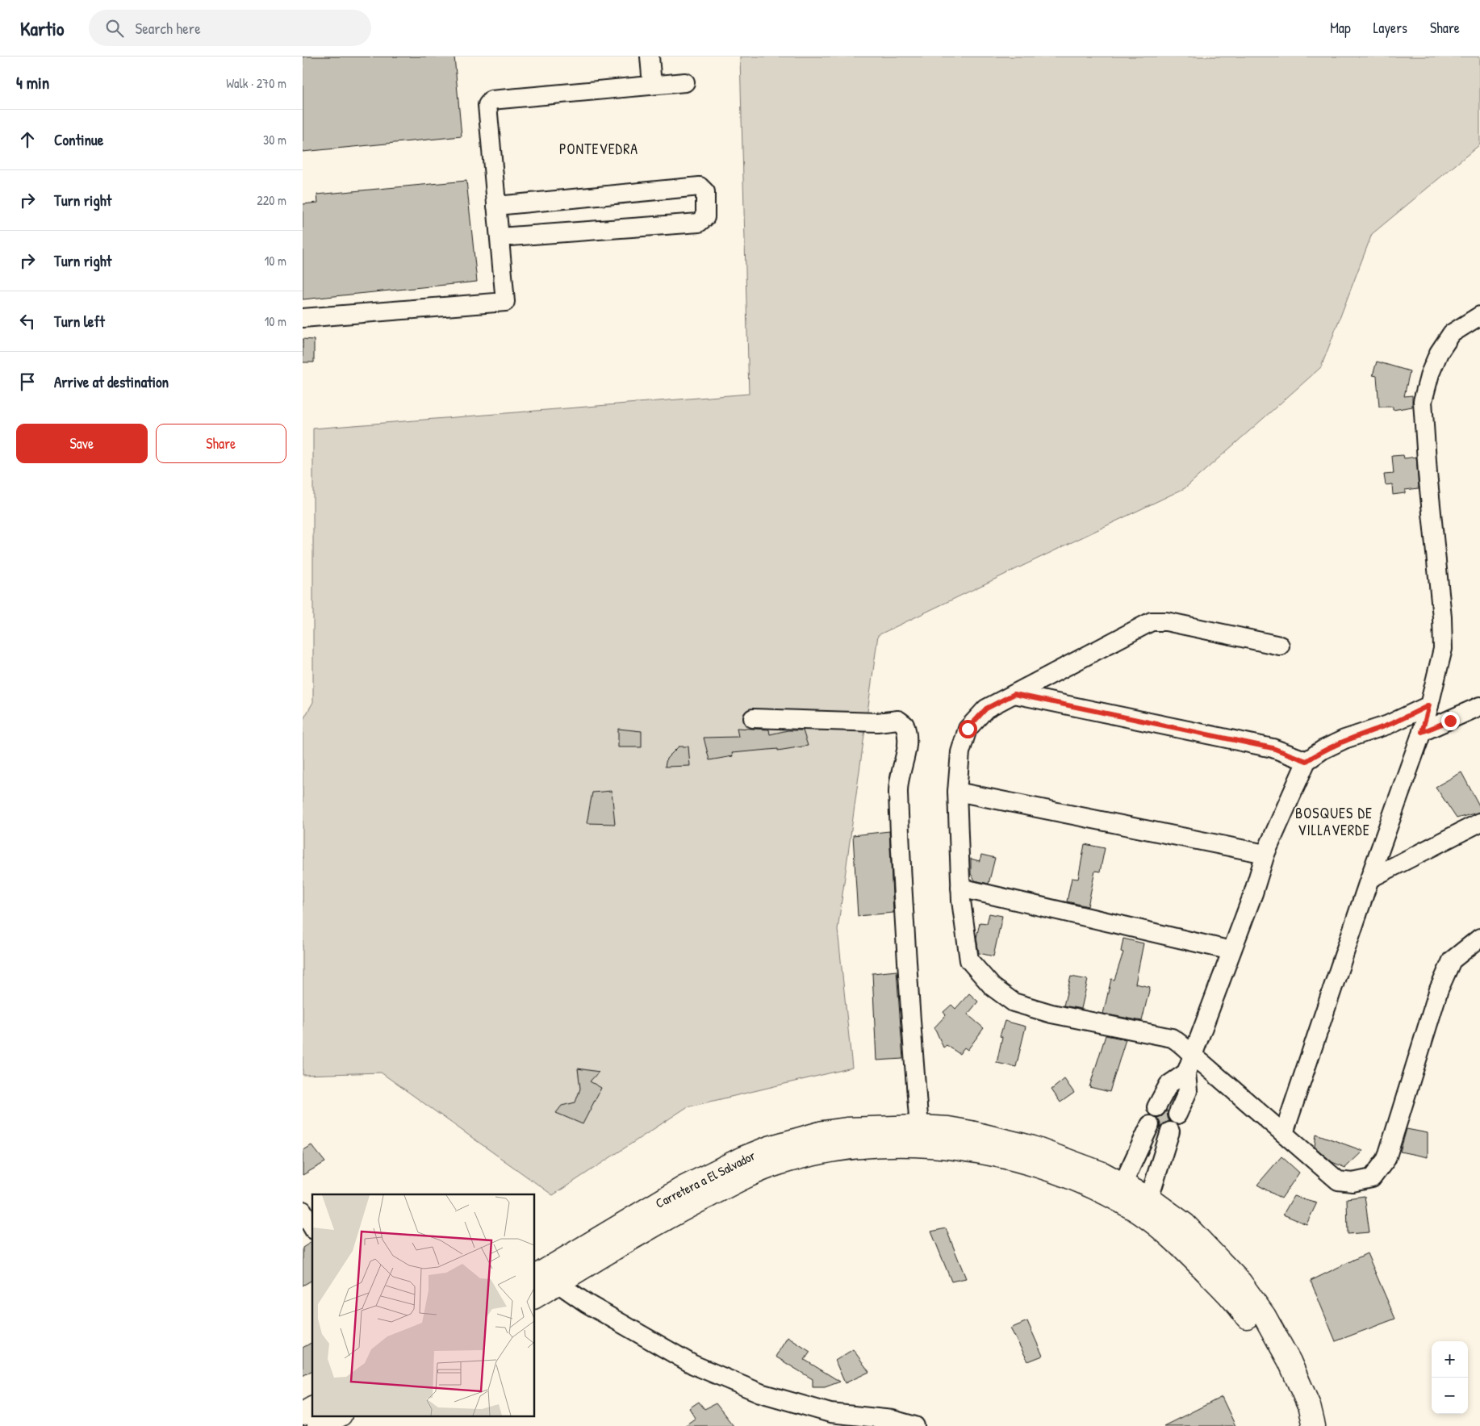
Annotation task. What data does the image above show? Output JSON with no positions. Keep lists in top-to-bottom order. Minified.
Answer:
{"streets":{"highway":["Carretera a El Salvador"]},"districts":["PONTEVEDRA","BOSQUES DE VILLAVERDE"],"page":{"header":"Kartio","search":"Search here","nav":["Map","Layers","Share"],"heading":["4 min","Walk · 270 m"],"list":[["Continue","30 m"],["Turn right","220 m"],["Turn right","10 m"],["Turn left","10 m"],"Arrive at destination"],"buttons":["Save","Share"],"map_buttons":["+","−"]}}
